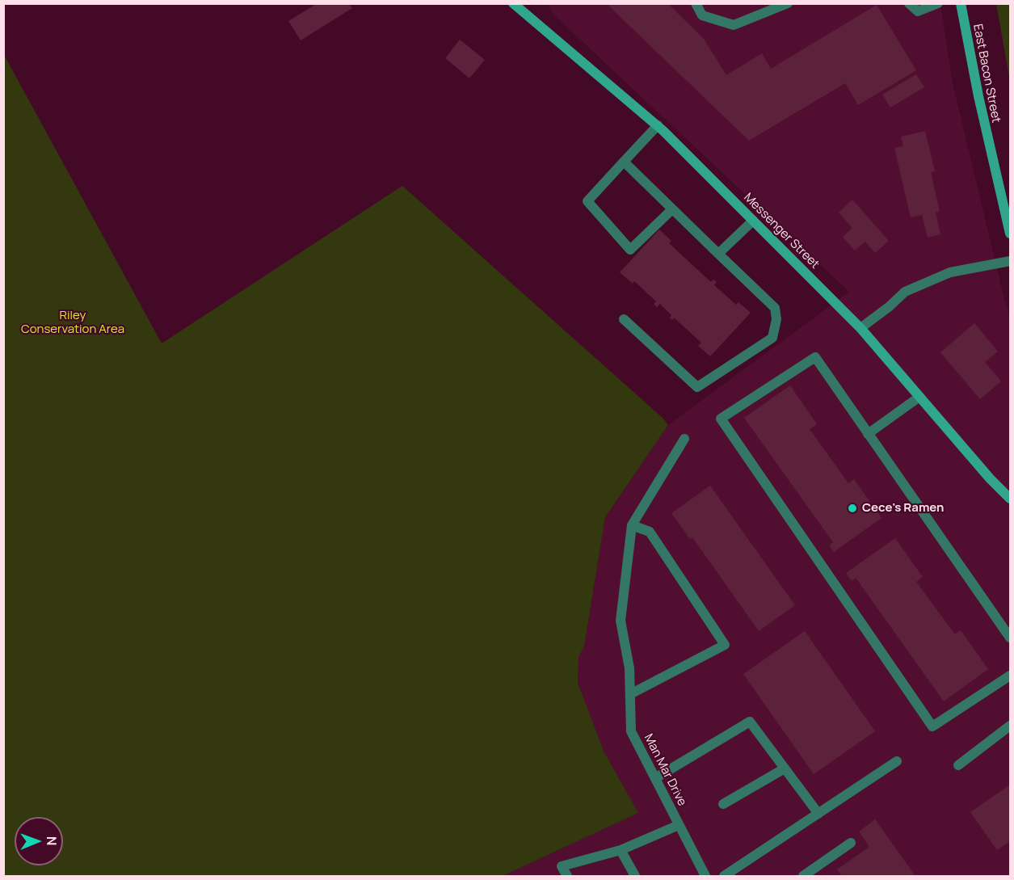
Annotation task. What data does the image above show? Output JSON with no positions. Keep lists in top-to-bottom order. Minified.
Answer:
{"streets":{"main road":["East Bacon Street","Messenger Street"],"street":["Man Mar Drive"]},"parks":["Riley Conservation Area"],"places":["Cece's Ramen"],"north":"right"}
